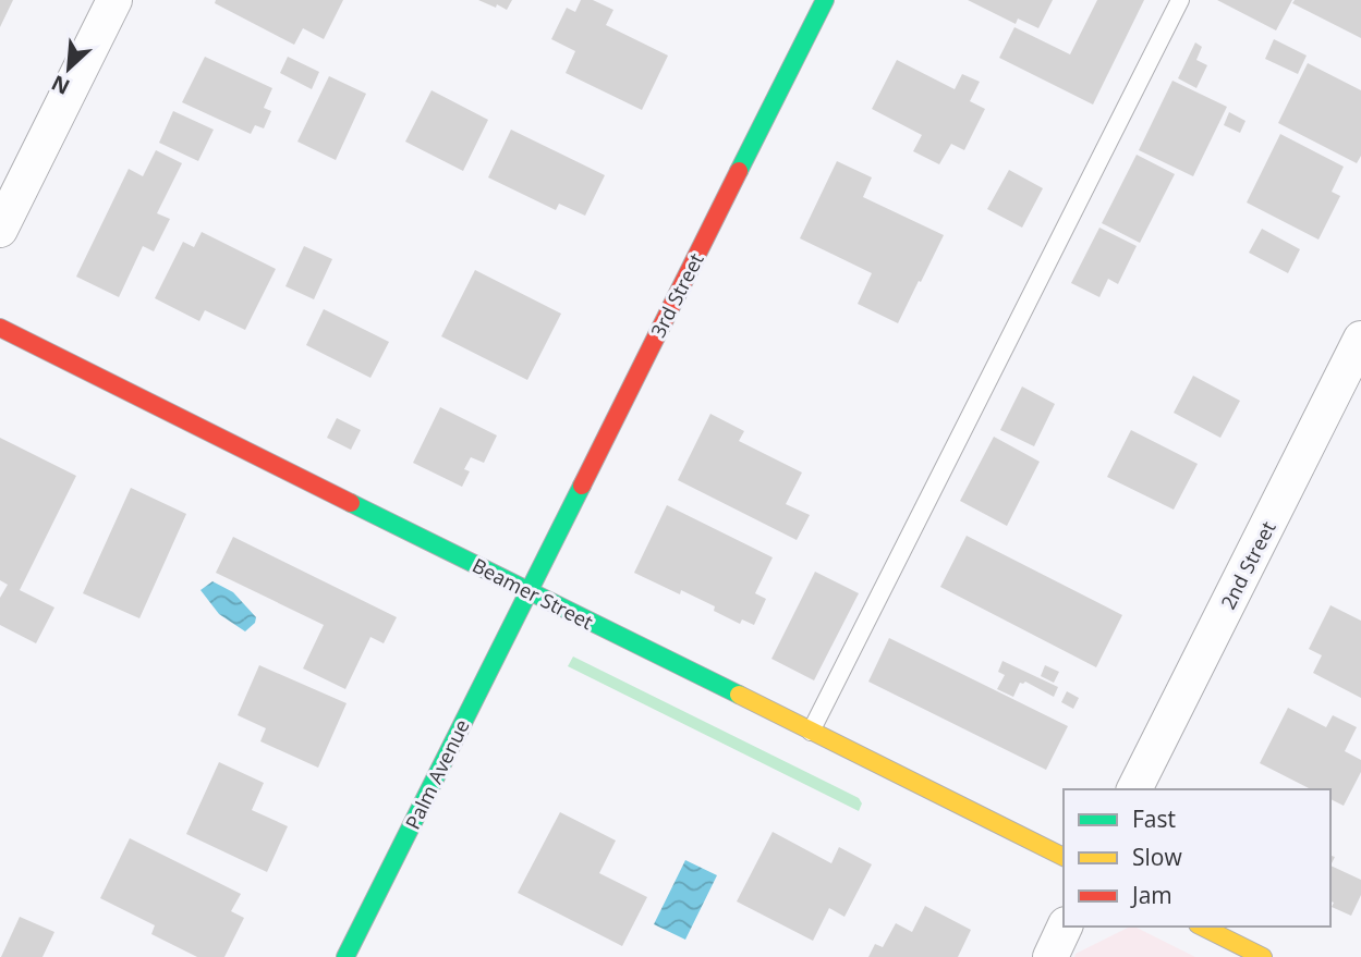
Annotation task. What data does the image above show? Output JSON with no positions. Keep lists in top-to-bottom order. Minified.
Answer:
{"streets":{"street":["3rd Street","2nd Street","Beamer Street","Palm Avenue"]},"crossings":[["3rd Street","Beamer Street"],["3rd Street","Palm Avenue"],["Beamer Street","Palm Avenue"]],"legend":["Fast","Slow","Jam"],"north":"bottom left"}
